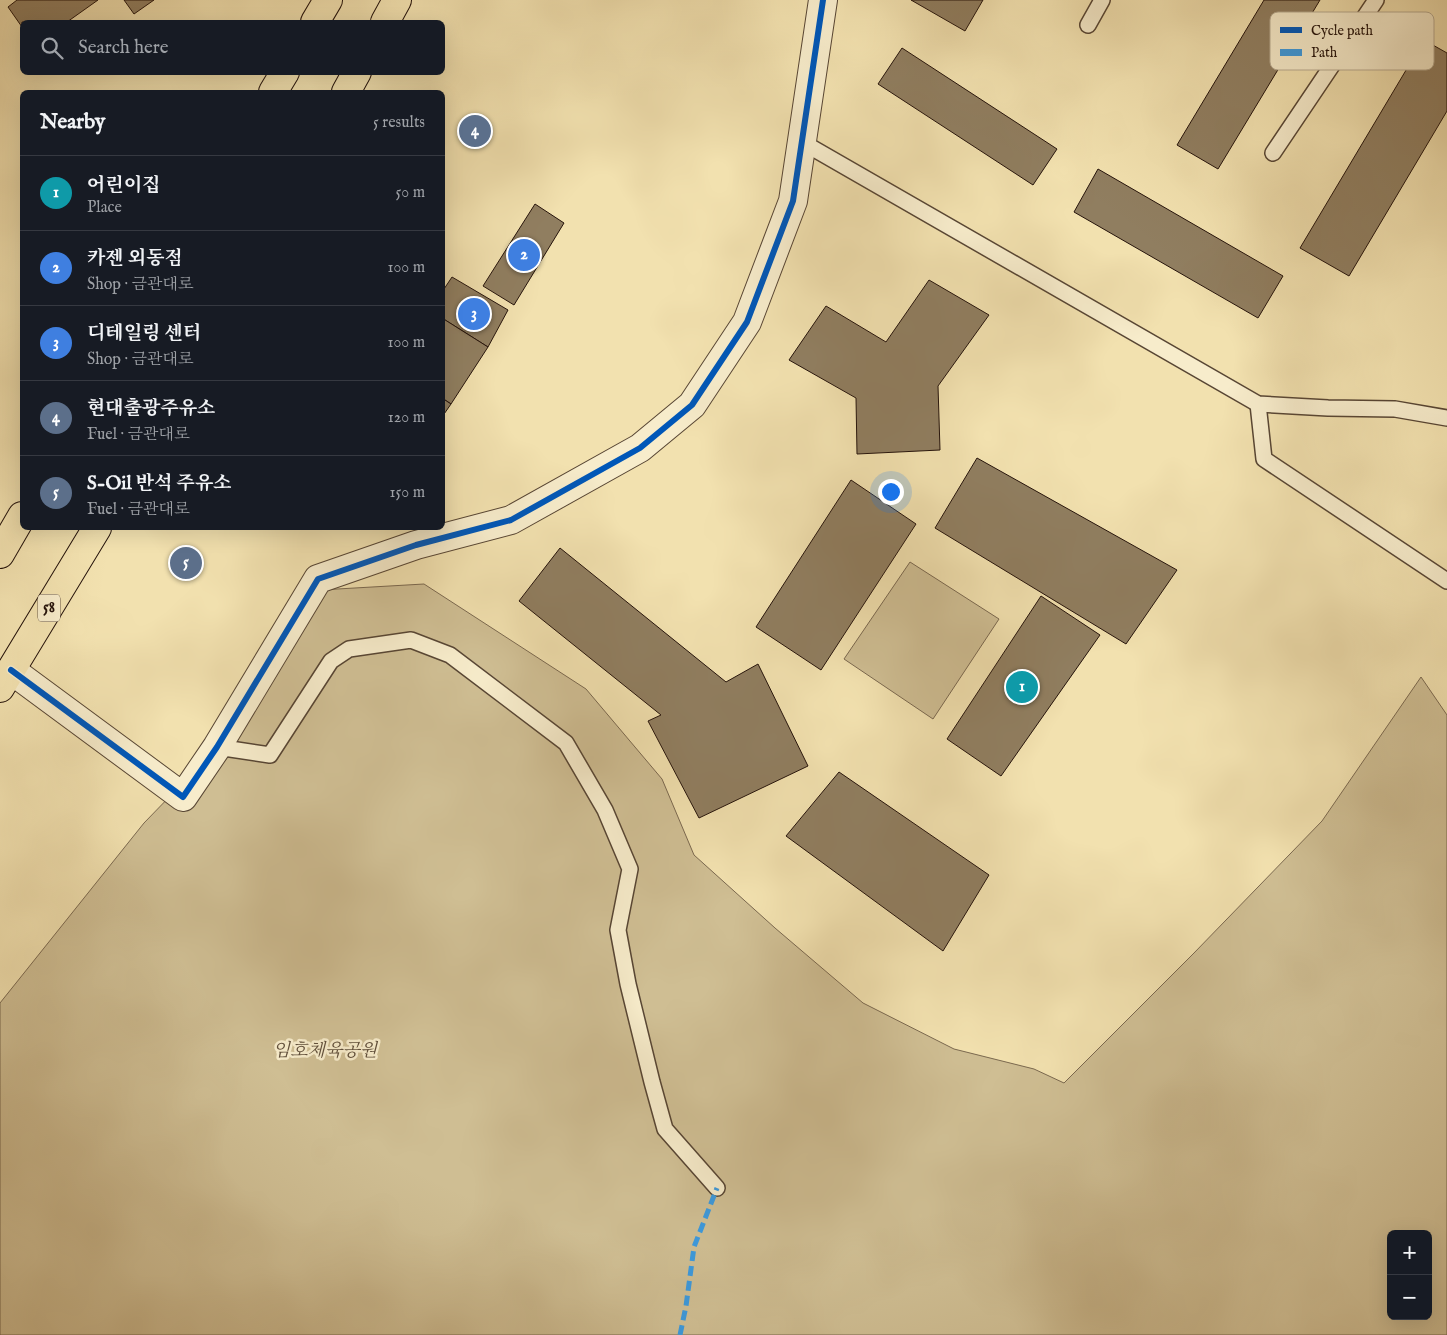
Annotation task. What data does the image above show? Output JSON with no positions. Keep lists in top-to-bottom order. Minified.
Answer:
{"streets":{"main road":["58"]},"parks":["임호체육공원"],"legend":["Cycle path","Path"],"page":{"search":"Search here","heading":["Nearby","5 results"],"pins":["4","2","3","5","1"],"list":[{"mark":"1","name":"어린이집","note":"Place","value":"50 m"},{"mark":"2","name":"카젠 외동점","note":"Shop · 금관대로","value":"100 m"},{"mark":"3","name":"디테일링 센터","note":"Shop · 금관대로","value":"100 m"},{"mark":"4","name":"현대출광주유소","note":"Fuel · 금관대로","value":"120 m"},{"mark":"5","name":"S-Oil 반석 주유소","note":"Fuel · 금관대로","value":"150 m"}],"map_buttons":["+","−"]}}
